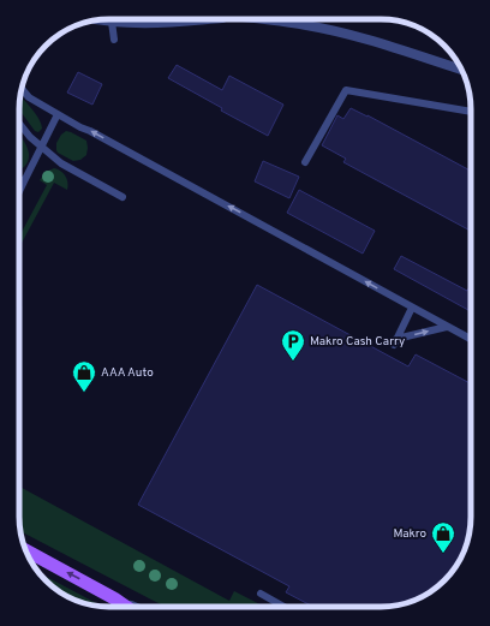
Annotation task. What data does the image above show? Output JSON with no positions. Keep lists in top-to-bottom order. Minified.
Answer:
{"places":{"parking":["Makro Cash Carry"],"shop":["AAA Auto","Makro"]}}
